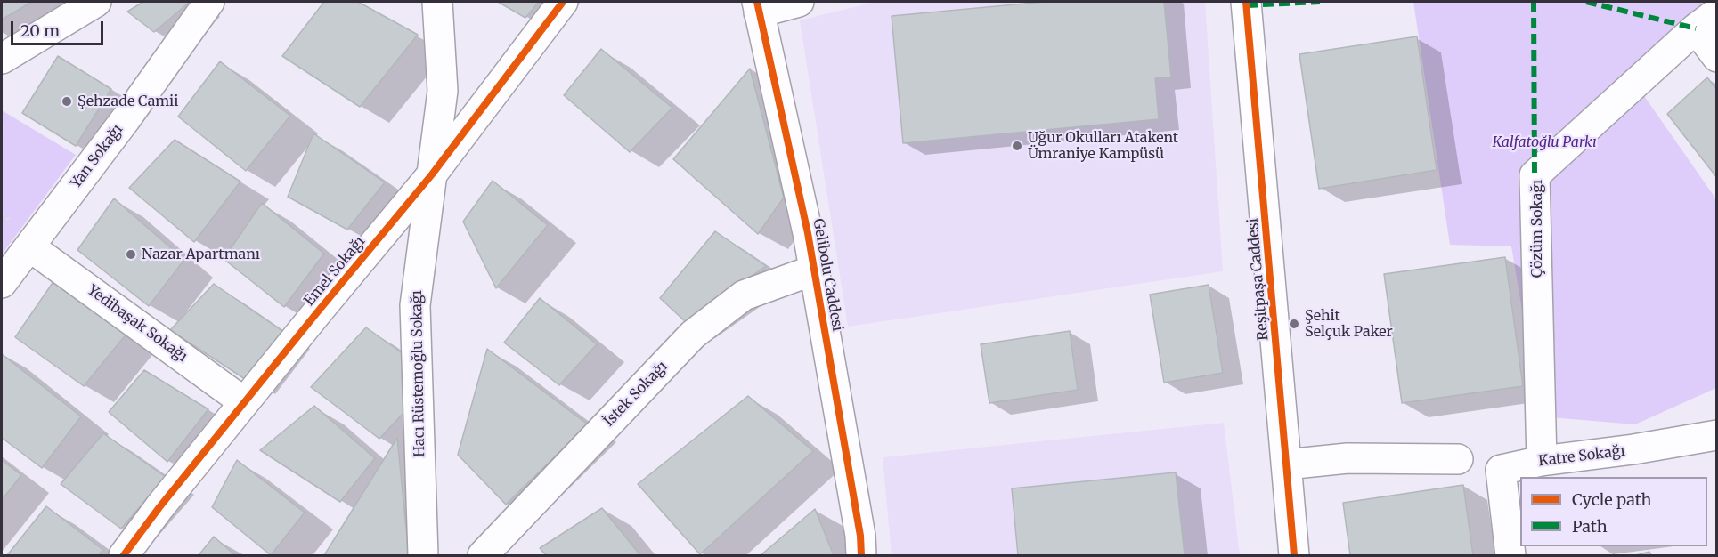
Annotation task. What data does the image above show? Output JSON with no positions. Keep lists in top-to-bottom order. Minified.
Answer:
{"streets":{"street":["Yan Sokağı","Çözüm Sokağı","Emel Sokağı","Gelibolu Caddesi","Reşitpaşa Caddesi","Yedibaşak Sokağı","Hacı Rüstemoğlu Sokağı","İstek Sokağı","Katre Sokağı"]},"crossings":[["Yan Sokağı","Yedibaşak Sokağı"],["Çözüm Sokağı","Katre Sokağı"],["Emel Sokağı","Yedibaşak Sokağı"],["Emel Sokağı","Hacı Rüstemoğlu Sokağı"],["Gelibolu Caddesi","İstek Sokağı"]],"parks":["Kalfatoğlu Parkı"],"places":["Şehzade Camii","Uğur Okulları Atakent Ümraniye Kampüsü","Nazar Apartmanı","Şehit Selçuk Paker"],"legend":["Cycle path","Path"],"scale_bar":"20 m"}
